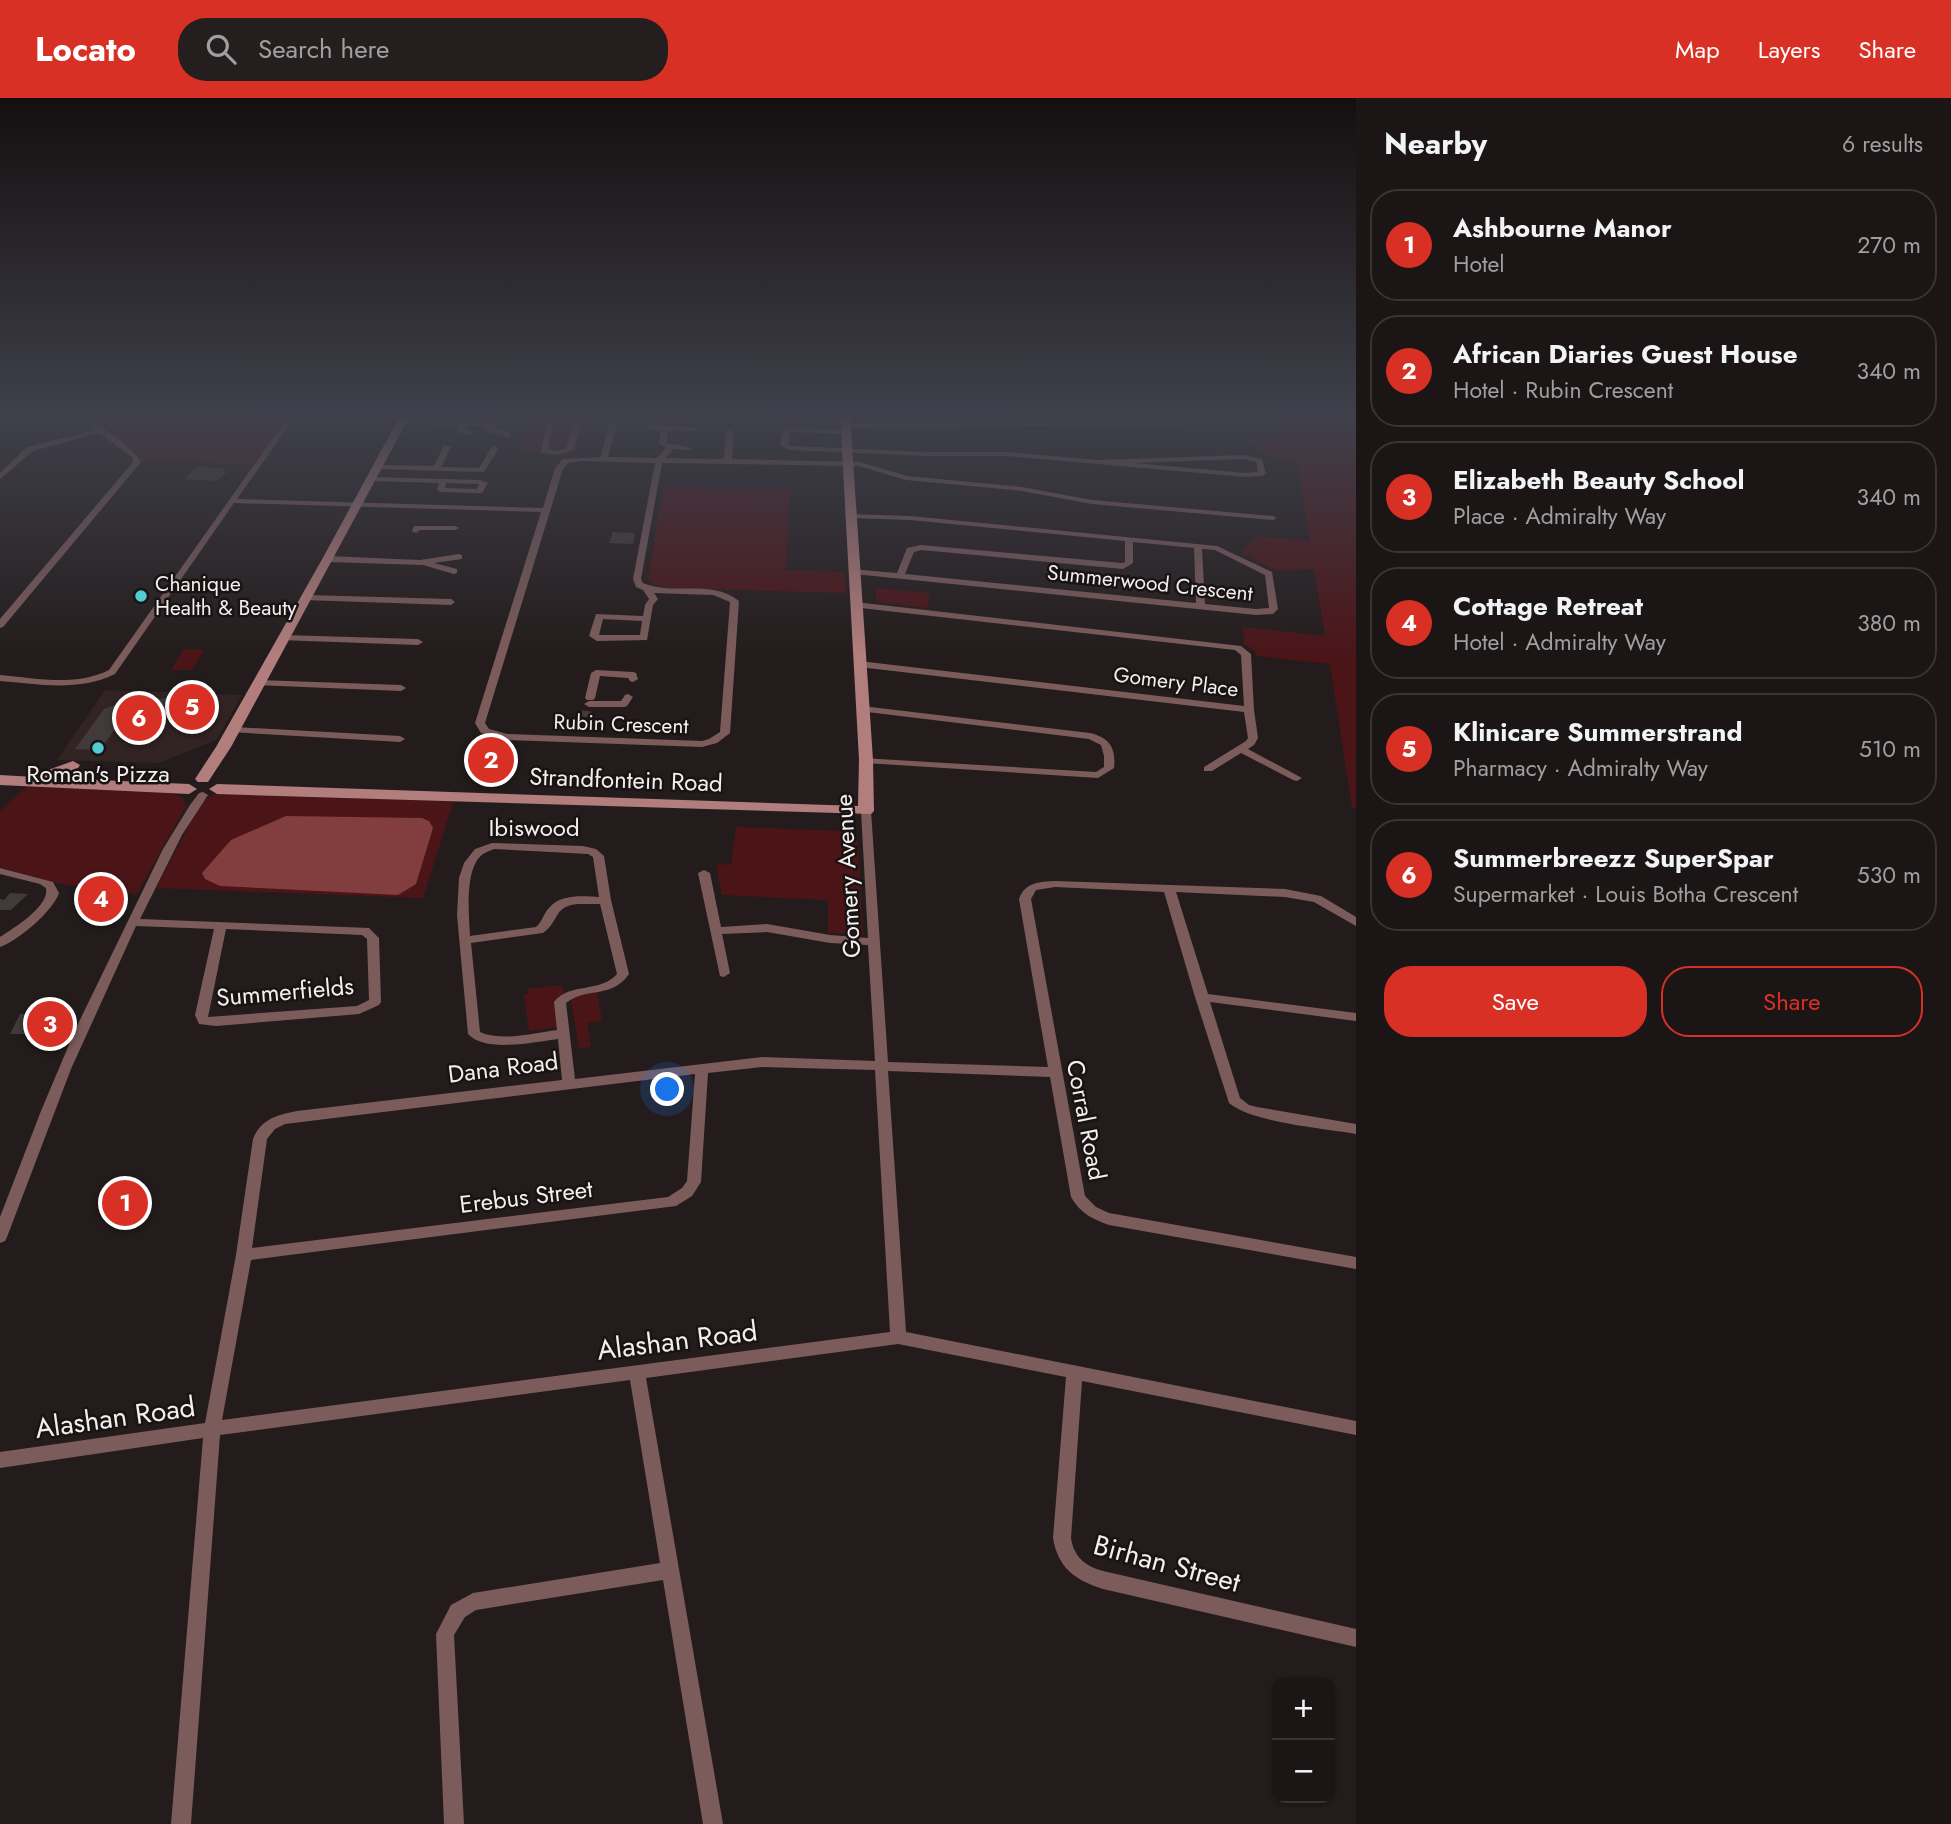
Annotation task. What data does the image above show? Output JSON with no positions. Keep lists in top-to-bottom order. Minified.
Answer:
{"streets":{"street":["Summerwood Crescent","Gomery Place","Rubin Crescent","Strandfontein Road","Ibiswood","Gomery Avenue","Summerfields","Dana Road","Corral Road","Erebus Street","Alashan Road","Birhan Street"]},"crossings":[["Summerwood Crescent","Gomery Avenue"],["Gomery Place","Gomery Avenue"],["Strandfontein Road","Gomery Avenue"],["Ibiswood","Dana Road"],["Gomery Avenue","Dana Road"],["Gomery Avenue","Alashan Road"],["Dana Road","Corral Road"],["Dana Road","Erebus Street"],["Dana Road","Alashan Road"],["Alashan Road","Birhan Street"]],"places":["Chanique Health & Beauty","Roman's Pizza"],"page":{"header":"Locato","search":"Search here","nav":["Map","Layers","Share"],"heading":["Nearby","6 results"],"list":[{"mark":"1","name":"Ashbourne Manor","note":"Hotel","value":"270 m"},{"mark":"2","name":"African Diaries Guest House","note":"Hotel · Rubin Crescent","value":"340 m"},{"mark":"3","name":"Elizabeth Beauty School","note":"Place · Admiralty Way","value":"340 m"},{"mark":"4","name":"Cottage Retreat","note":"Hotel · Admiralty Way","value":"380 m"},{"mark":"5","name":"Klinicare Summerstrand","note":"Pharmacy · Admiralty Way","value":"510 m"},{"mark":"6","name":"Summerbreezz SuperSpar","note":"Supermarket · Louis Botha Crescent","value":"530 m"}],"pins":["5","6","2","4","3","1"],"buttons":["Save","Share"],"map_buttons":["+","−"]}}
